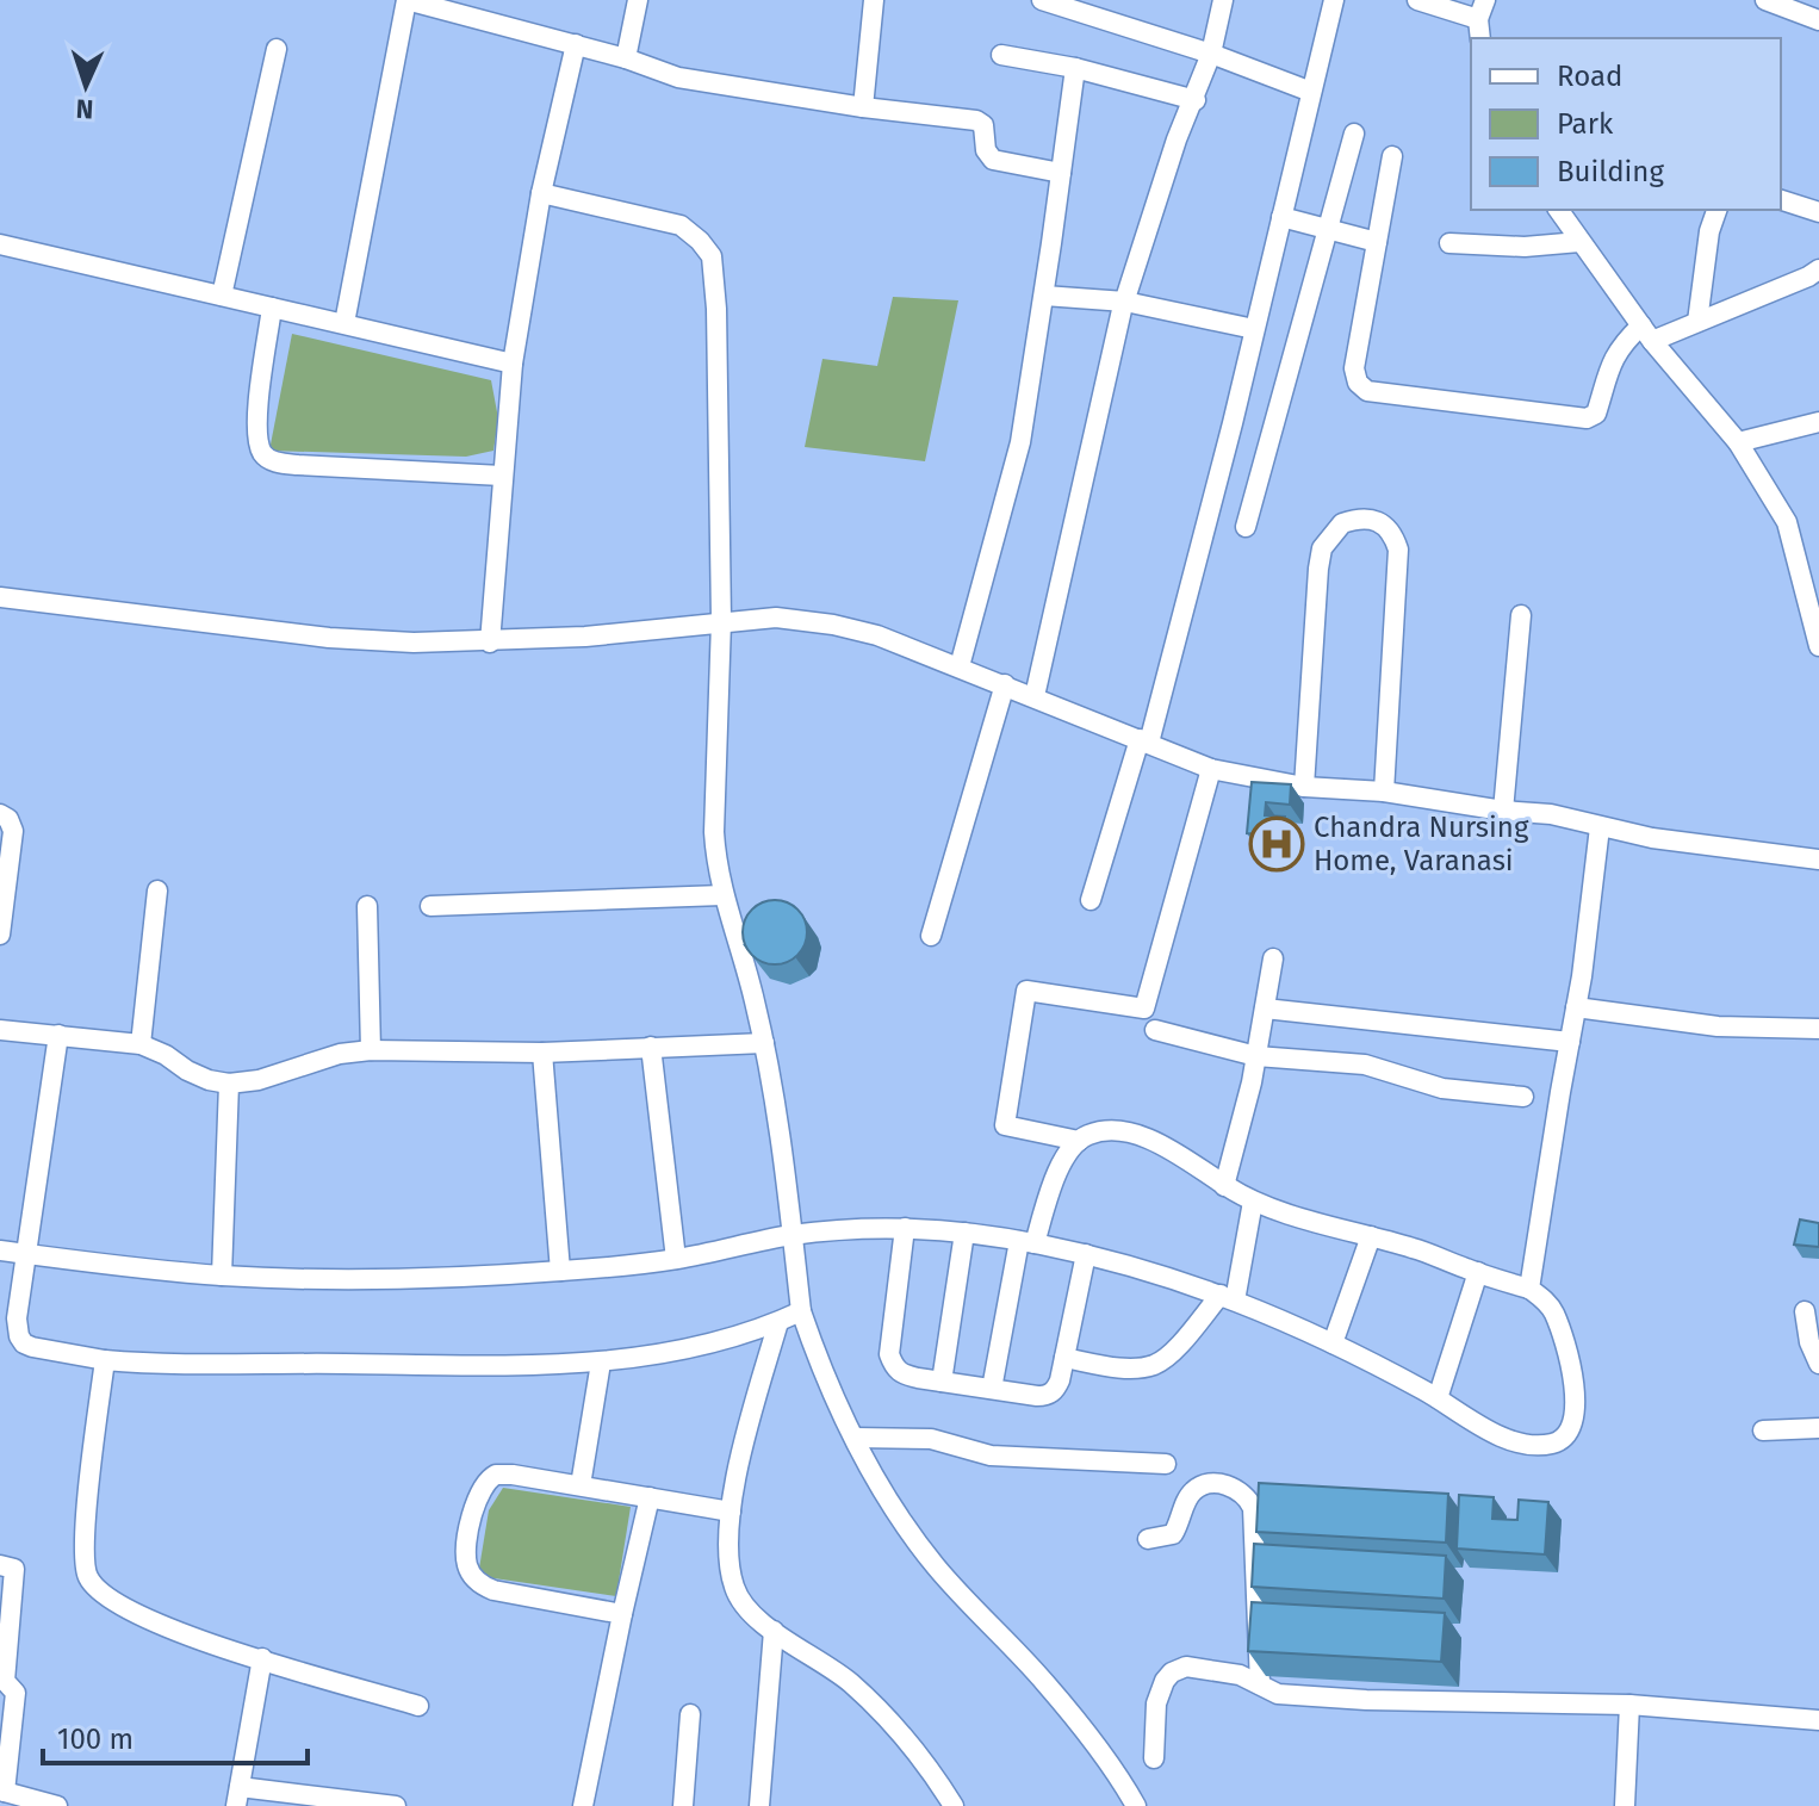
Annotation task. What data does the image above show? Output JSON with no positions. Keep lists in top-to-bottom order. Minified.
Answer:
{"places":{"hospital":["Chandra Nursing Home, Varanasi"]},"legend":["Road","Park","Building"],"scale_bar":"100 m","north":"bottom"}
